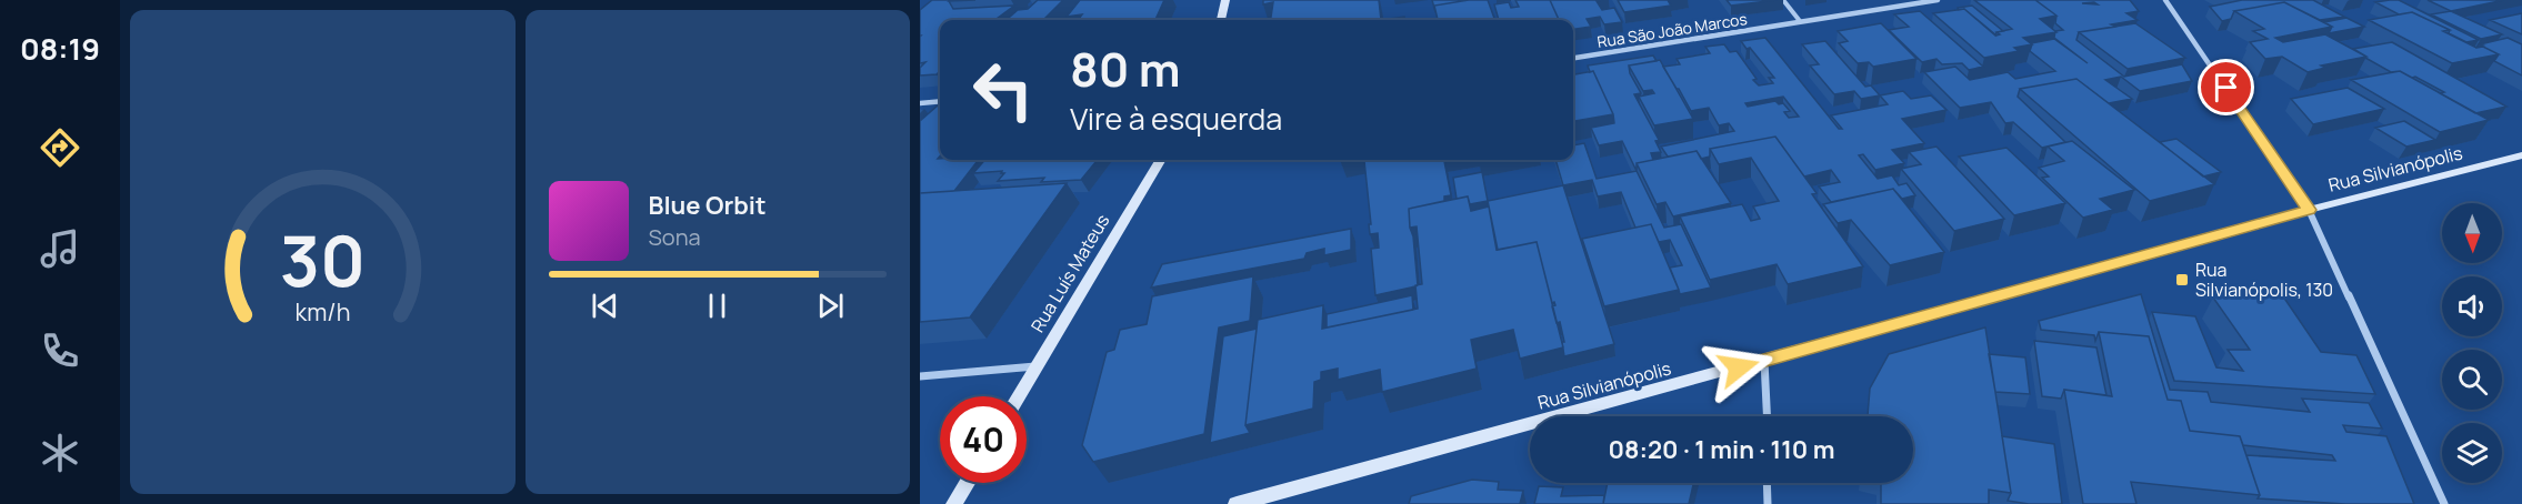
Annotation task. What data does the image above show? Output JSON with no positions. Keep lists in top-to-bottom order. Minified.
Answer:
{"streets":{"street":["Rua São João Marcos","Rua Silvianópolis","Rua Luís Mateus"]},"places":{"transit":["Rua Silvianópolis, 130"]},"north":"bottom","page":{"tabs":"08:19","turn":["80 m","Vire à esquerda"],"song":["Blue Orbit","Sona"],"limit":"40","trip":"08:20 · 1 min · 110 m","gauge":["30","km/h"]}}
